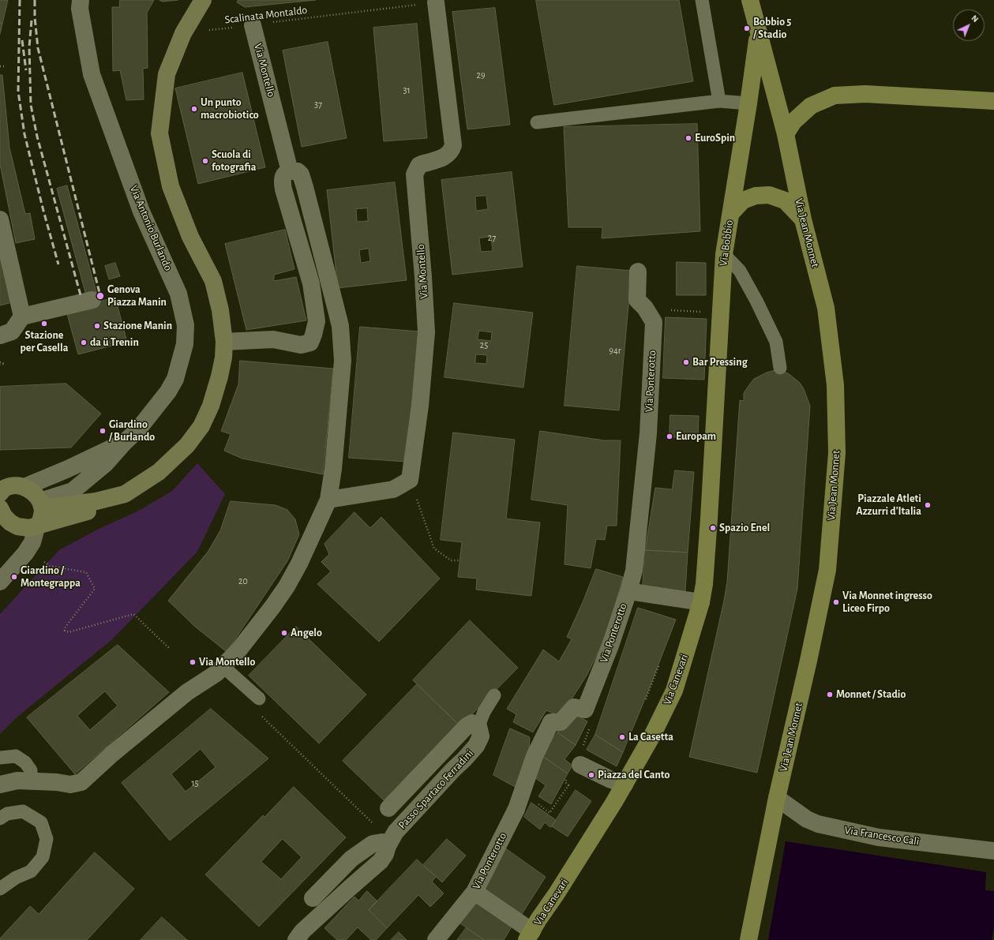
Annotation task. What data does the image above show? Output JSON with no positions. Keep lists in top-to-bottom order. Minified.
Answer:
{"streets":{"main road":["Via Jean Monnet","Via Bobbio","Via Canevari"],"street":["Via Montello","Via Antonio Burlando","Via Ponterotto","Passo Spartaco Ferradini","Via Francesco Calì"],"path":["Scalinata Montaldo"]},"crossings":[["Scalinata Montaldo","Via Montello"],["Via Jean Monnet","Via Bobbio"],["Via Jean Monnet","Via Francesco Calì"],["Via Bobbio","Via Canevari"]],"places":["Bobbio 5 / Stadio","Un punto macrobiotico","EuroSpin","Scuola di fotografia","Genova Piazza Manin","Stazione per Casella","Stazione Manin","da ü Trenin","Bar Pressing","Giardino / Burlando","Europam","Piazzale Atleti Azzurri d'Italia","Spazio Enel","Giardino / Montegrappa","Via Monnet ingresso Liceo Firpo","Angelo","Via Montello","Monnet / Stadio","La Casetta","Piazza del Canto"],"house_numbers":["29","31","37","27","25","94r","20","15"],"north":"top right"}
